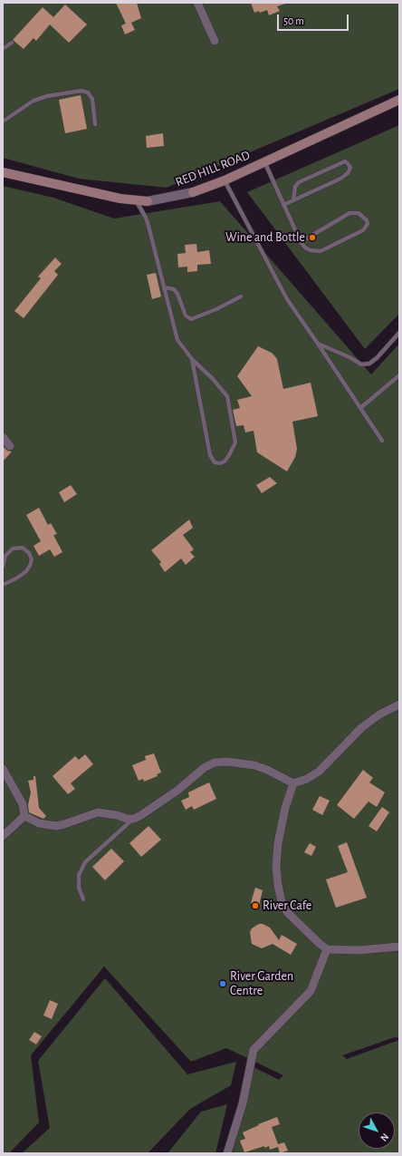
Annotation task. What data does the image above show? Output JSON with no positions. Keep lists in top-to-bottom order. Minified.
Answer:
{"streets":{"main road":["RED HILL ROAD"]},"places":["Wine and Bottle","River Cafe","River Garden Centre"],"scale_bar":"50 m","north":"bottom right"}
